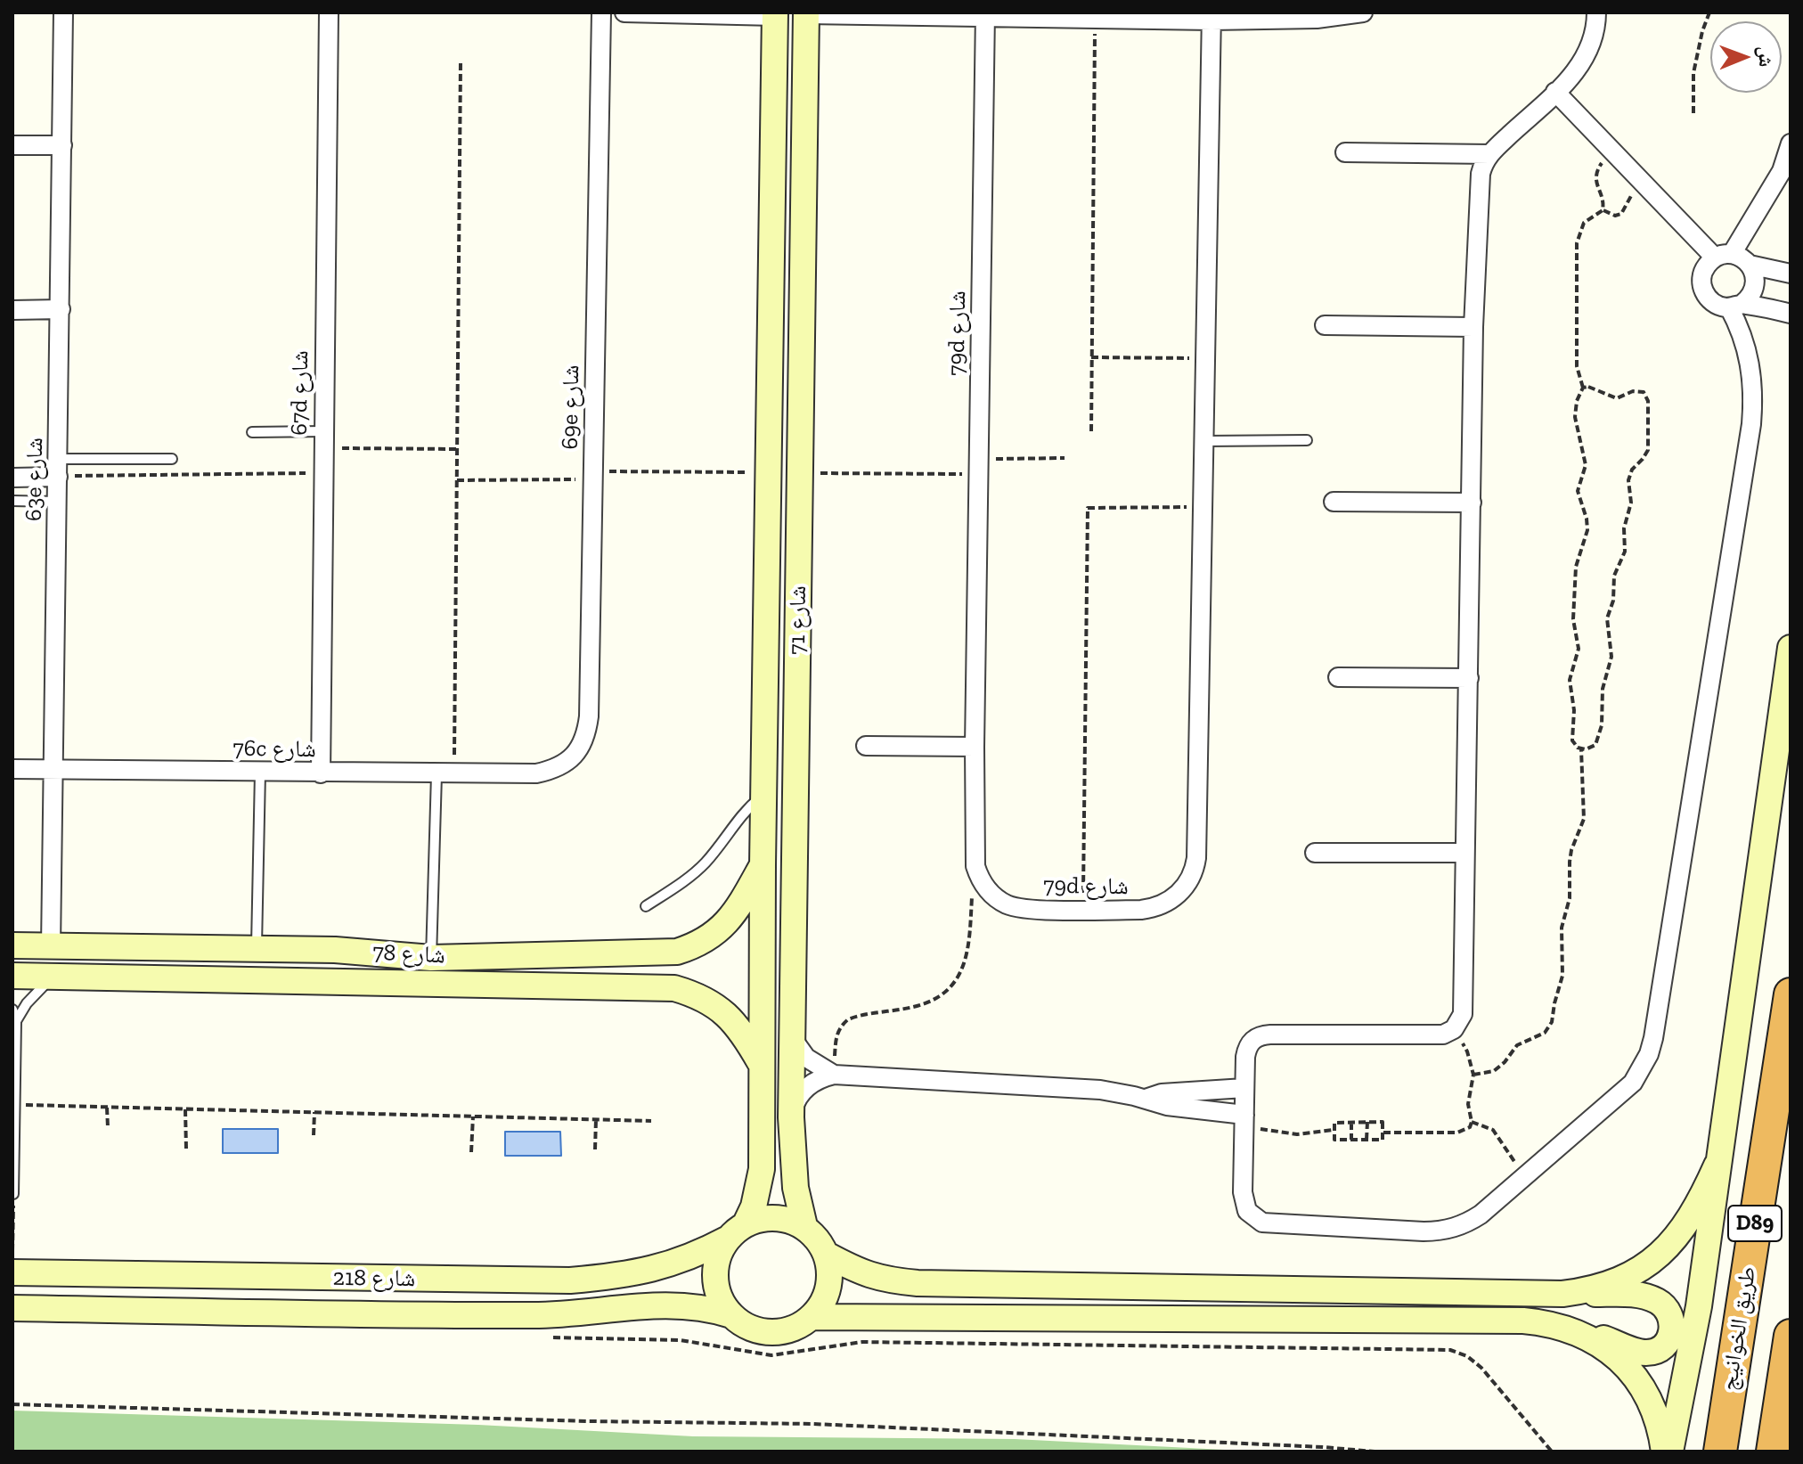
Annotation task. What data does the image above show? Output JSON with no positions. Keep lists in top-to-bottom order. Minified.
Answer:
{"streets":{"highway":["D89","طريق الخوانيج"],"street":["79d شارع","67d شارع","69e شارع","63e شارع","شارع 71","76c شارع","شارع 78","شارع 218"]},"crossings":[["67d شارع","76c شارع"],["69e شارع","76c شارع"],["63e شارع","76c شارع"],["63e شارع","شارع 78"],["شارع 71","شارع 78"],["شارع 71","شارع 218"]],"north":"right"}
